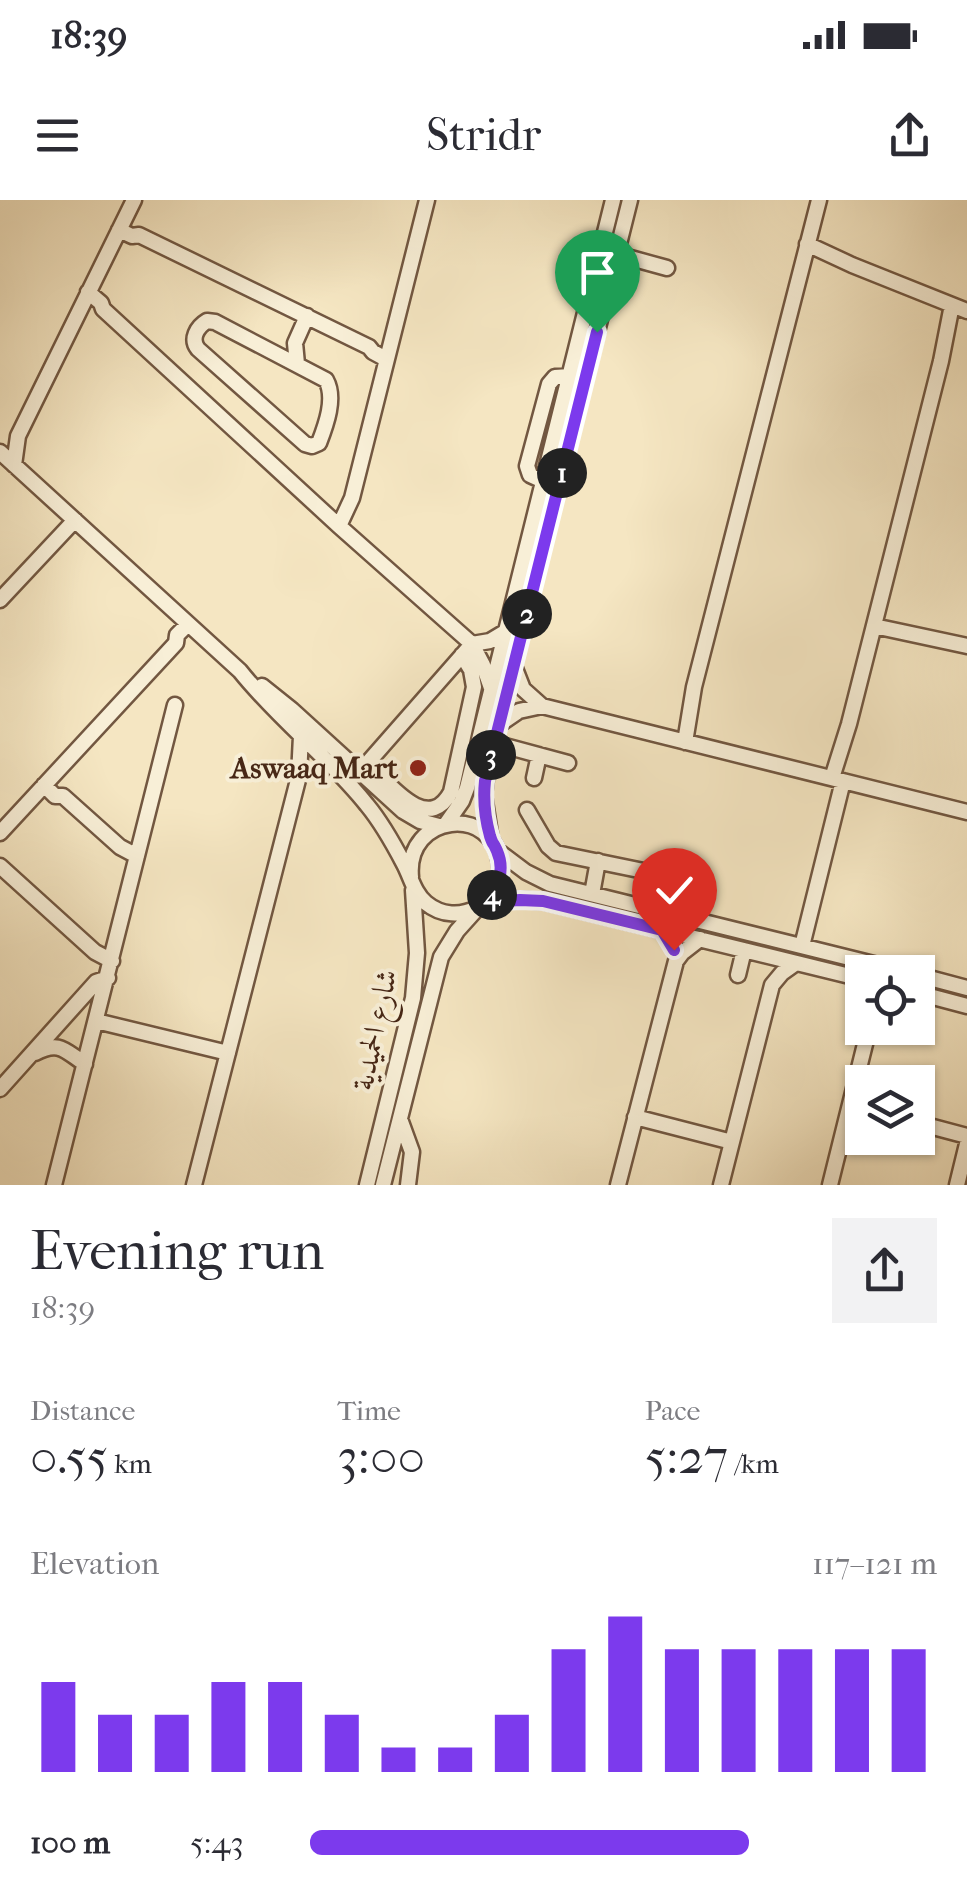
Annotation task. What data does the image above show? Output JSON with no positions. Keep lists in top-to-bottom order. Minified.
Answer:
{"streets":{"street":["شارع الحميدية"]},"places":["Aswaaq Mart"],"page":{"status":"18:39","header":"Stridr","pins":["1","2","3","4"],"heading":["Evening run","18:39"],"stats":[["Distance","0.55 km"],["Time","3:00"],["Pace","5:27 /km"]],"chart":["Elevation","117–121 m"],"list":[{"name":"100 m","note":"5:43"}]}}
